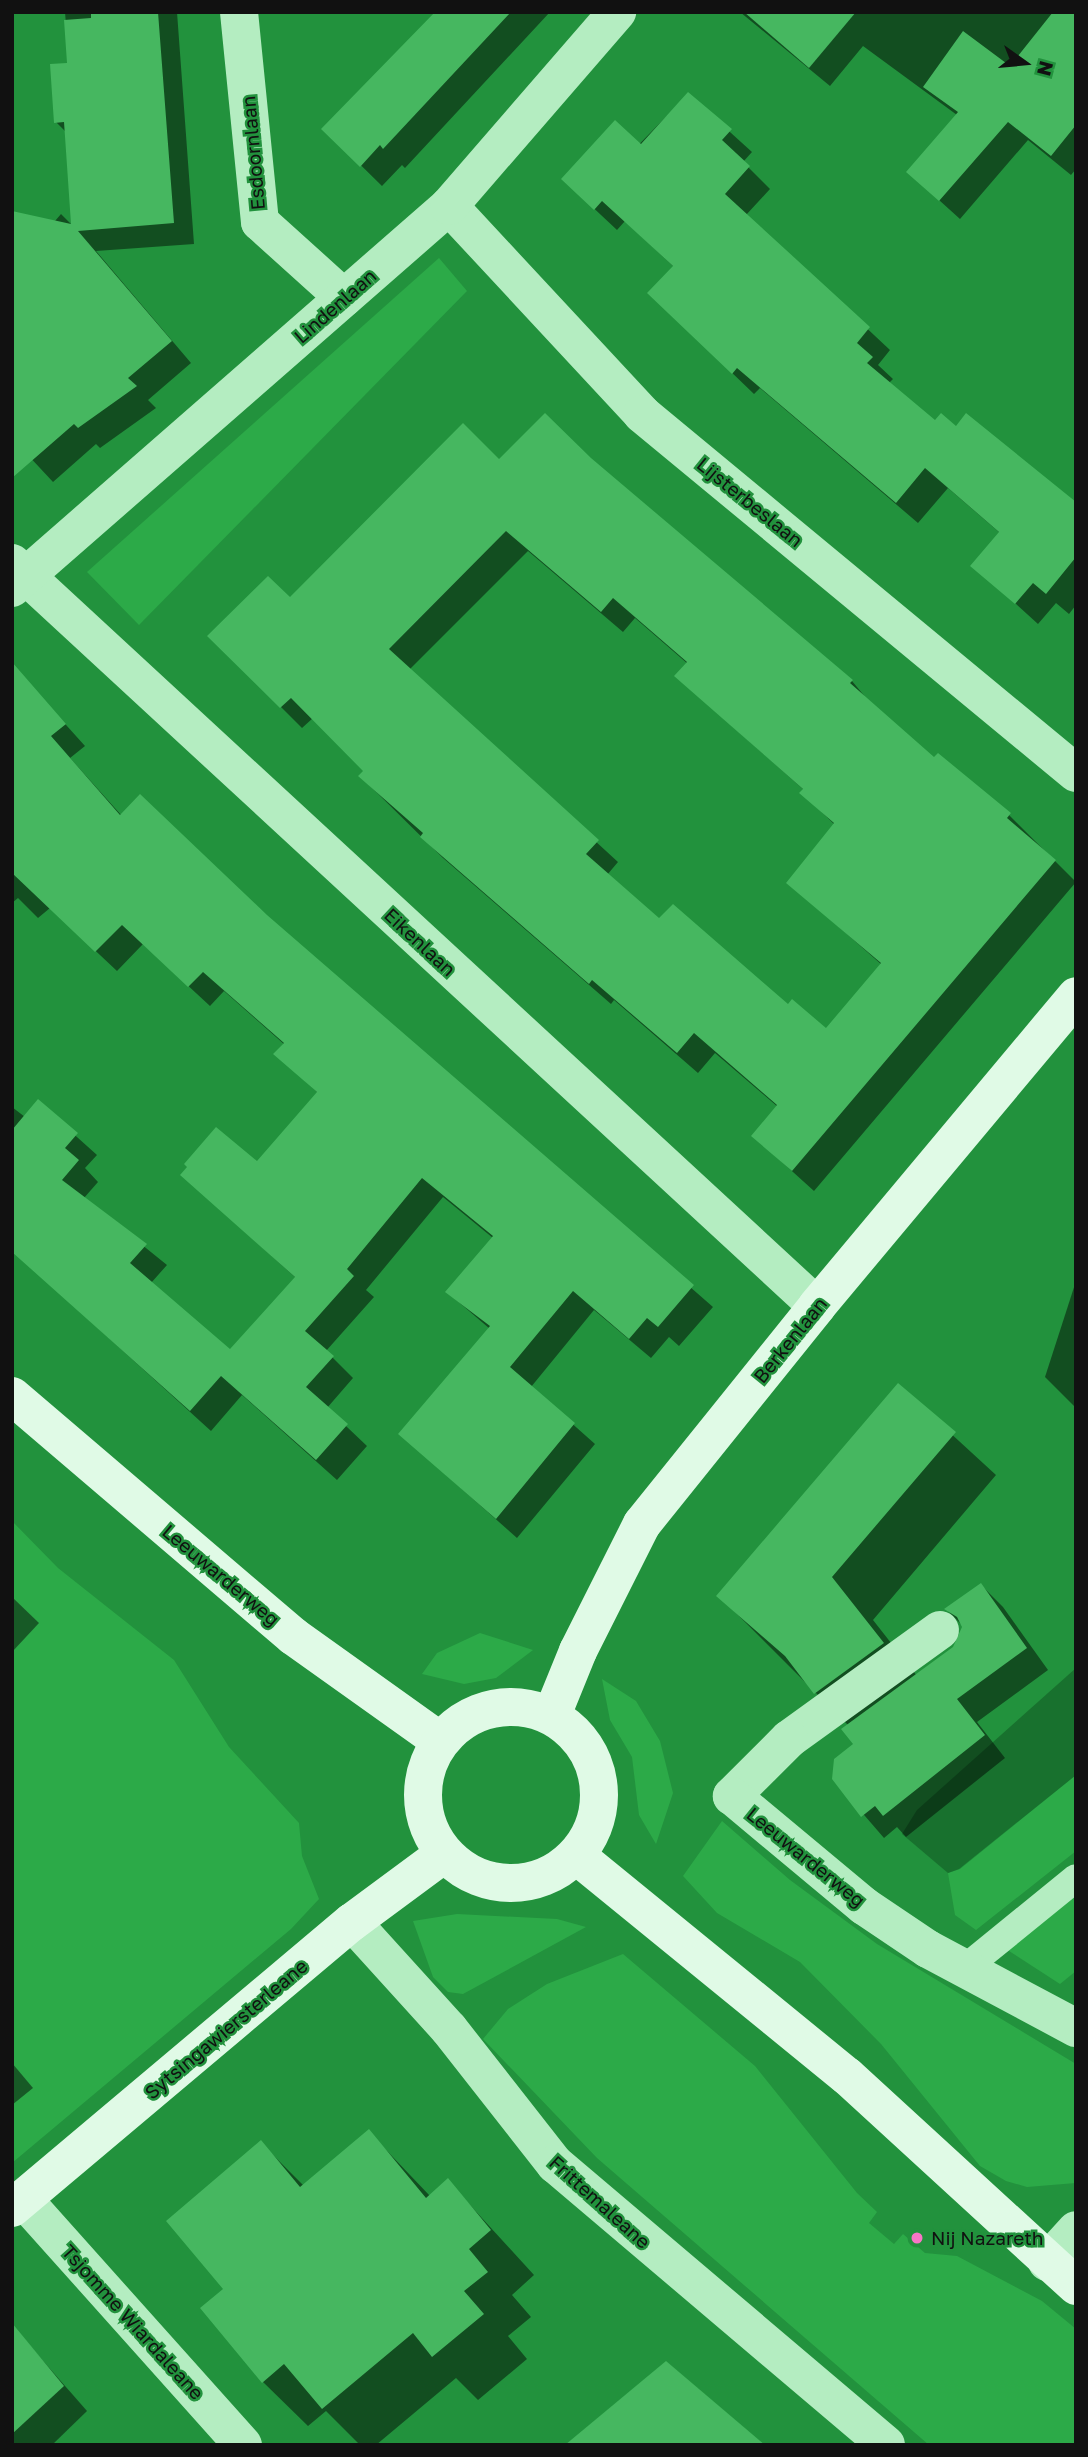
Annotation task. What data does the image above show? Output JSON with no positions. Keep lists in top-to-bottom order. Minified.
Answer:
{"streets":{"main road":["Berkenlaan","Leeuwarderweg","Sytsingawiersterleane"],"street":["Esdoornlaan","Lindenlaan","Lijsterbeslaan","Eikenlaan","Frittemaleane","Tsjomme Wiardaleane"]},"crossings":[["Esdoornlaan","Lindenlaan"],["Lindenlaan","Lijsterbeslaan"],["Lindenlaan","Eikenlaan"],["Eikenlaan","Berkenlaan"],["Berkenlaan","Leeuwarderweg"],["Berkenlaan","Sytsingawiersterleane"],["Leeuwarderweg","Sytsingawiersterleane"],["Sytsingawiersterleane","Frittemaleane"],["Sytsingawiersterleane","Tsjomme Wiardaleane"]],"places":["Nij Nazareth"],"north":"right"}
